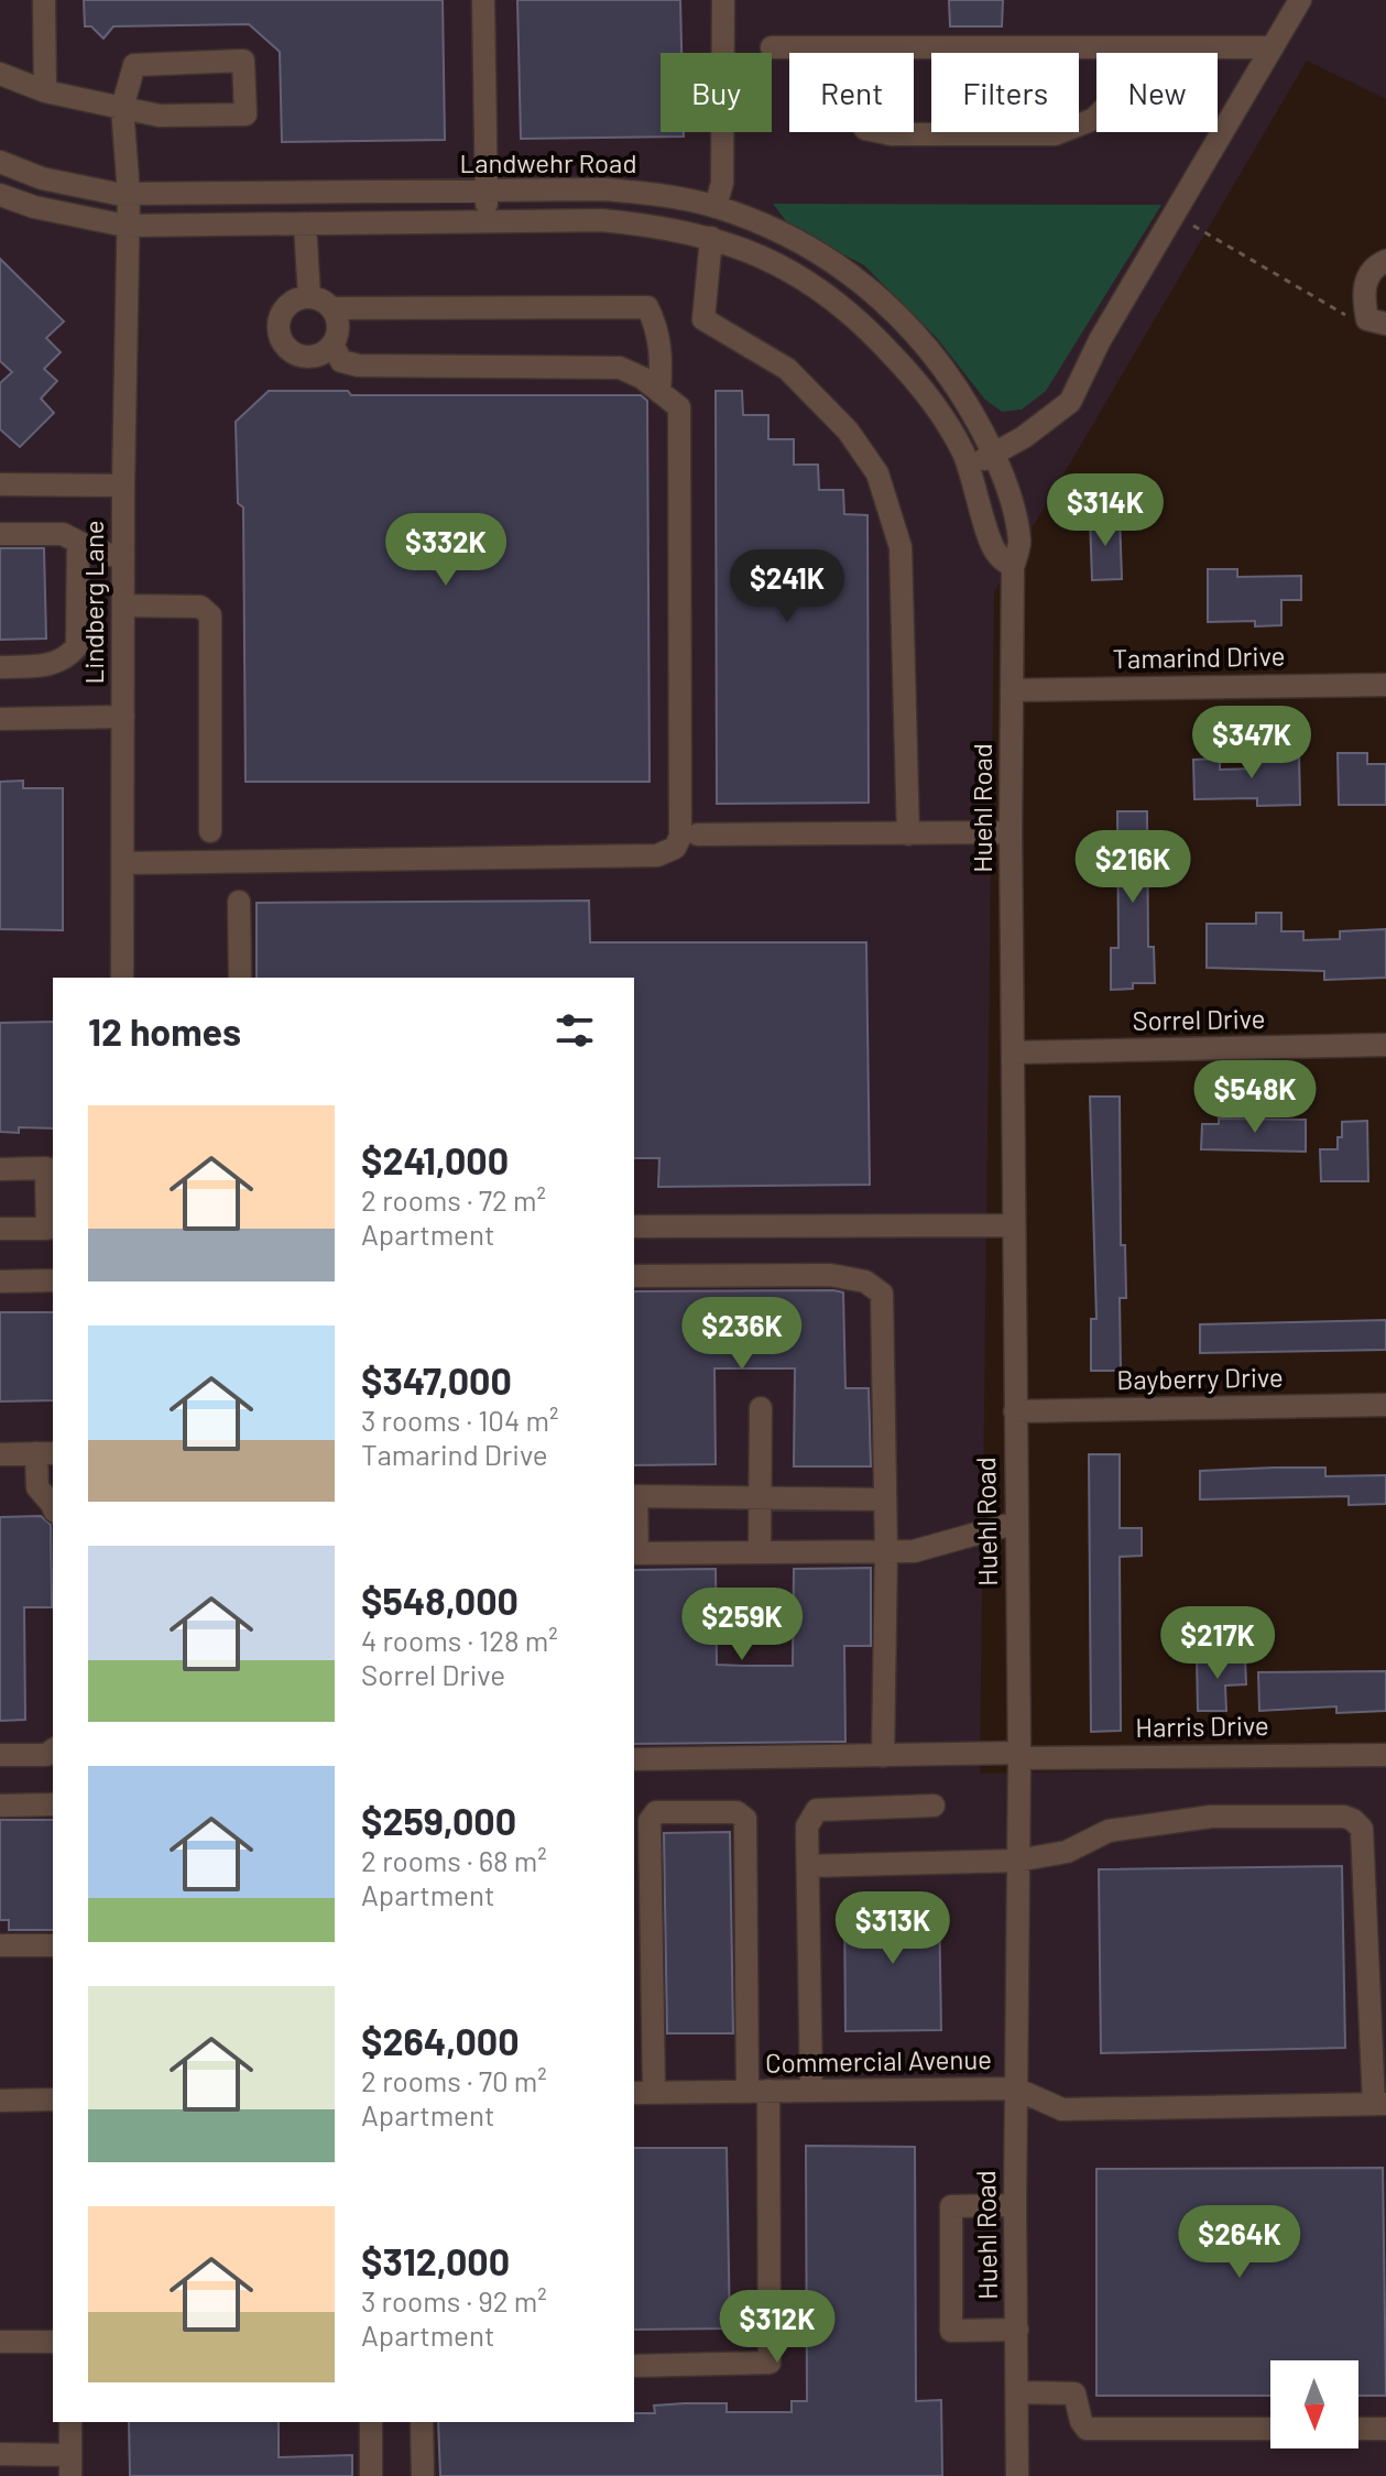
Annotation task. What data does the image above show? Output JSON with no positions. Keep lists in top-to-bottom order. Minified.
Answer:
{"streets":{"street":["Landwehr Road","Lindberg Lane","Tamarind Drive","Huehl Road","Sorrel Drive","Bayberry Drive","Harris Drive","Commercial Avenue"]},"crossings":[["Landwehr Road","Lindberg Lane"],["Landwehr Road","Huehl Road"],["Tamarind Drive","Huehl Road"],["Huehl Road","Sorrel Drive"],["Huehl Road","Bayberry Drive"],["Huehl Road","Harris Drive"],["Huehl Road","Commercial Avenue"]],"north":"bottom","page":{"chip":["Buy","Rent","Filters","New"],"price":["$314K","$332K","$241K","$347K","$216K","$548K","$236K","$259K","$217K","$313K","$264K","$312K"],"heading":"12 homes","list":[{"name":"$241,000","note":"2 rooms · 72 m² · Apartment"},{"name":"$347,000","note":"3 rooms · 104 m² · Tamarind Drive"},{"name":"$548,000","note":"4 rooms · 128 m² · Sorrel Drive"},{"name":"$259,000","note":"2 rooms · 68 m² · Apartment"},{"name":"$264,000","note":"2 rooms · 70 m² · Apartment"},{"name":"$312,000","note":"3 rooms · 92 m² · Apartment"}]}}
